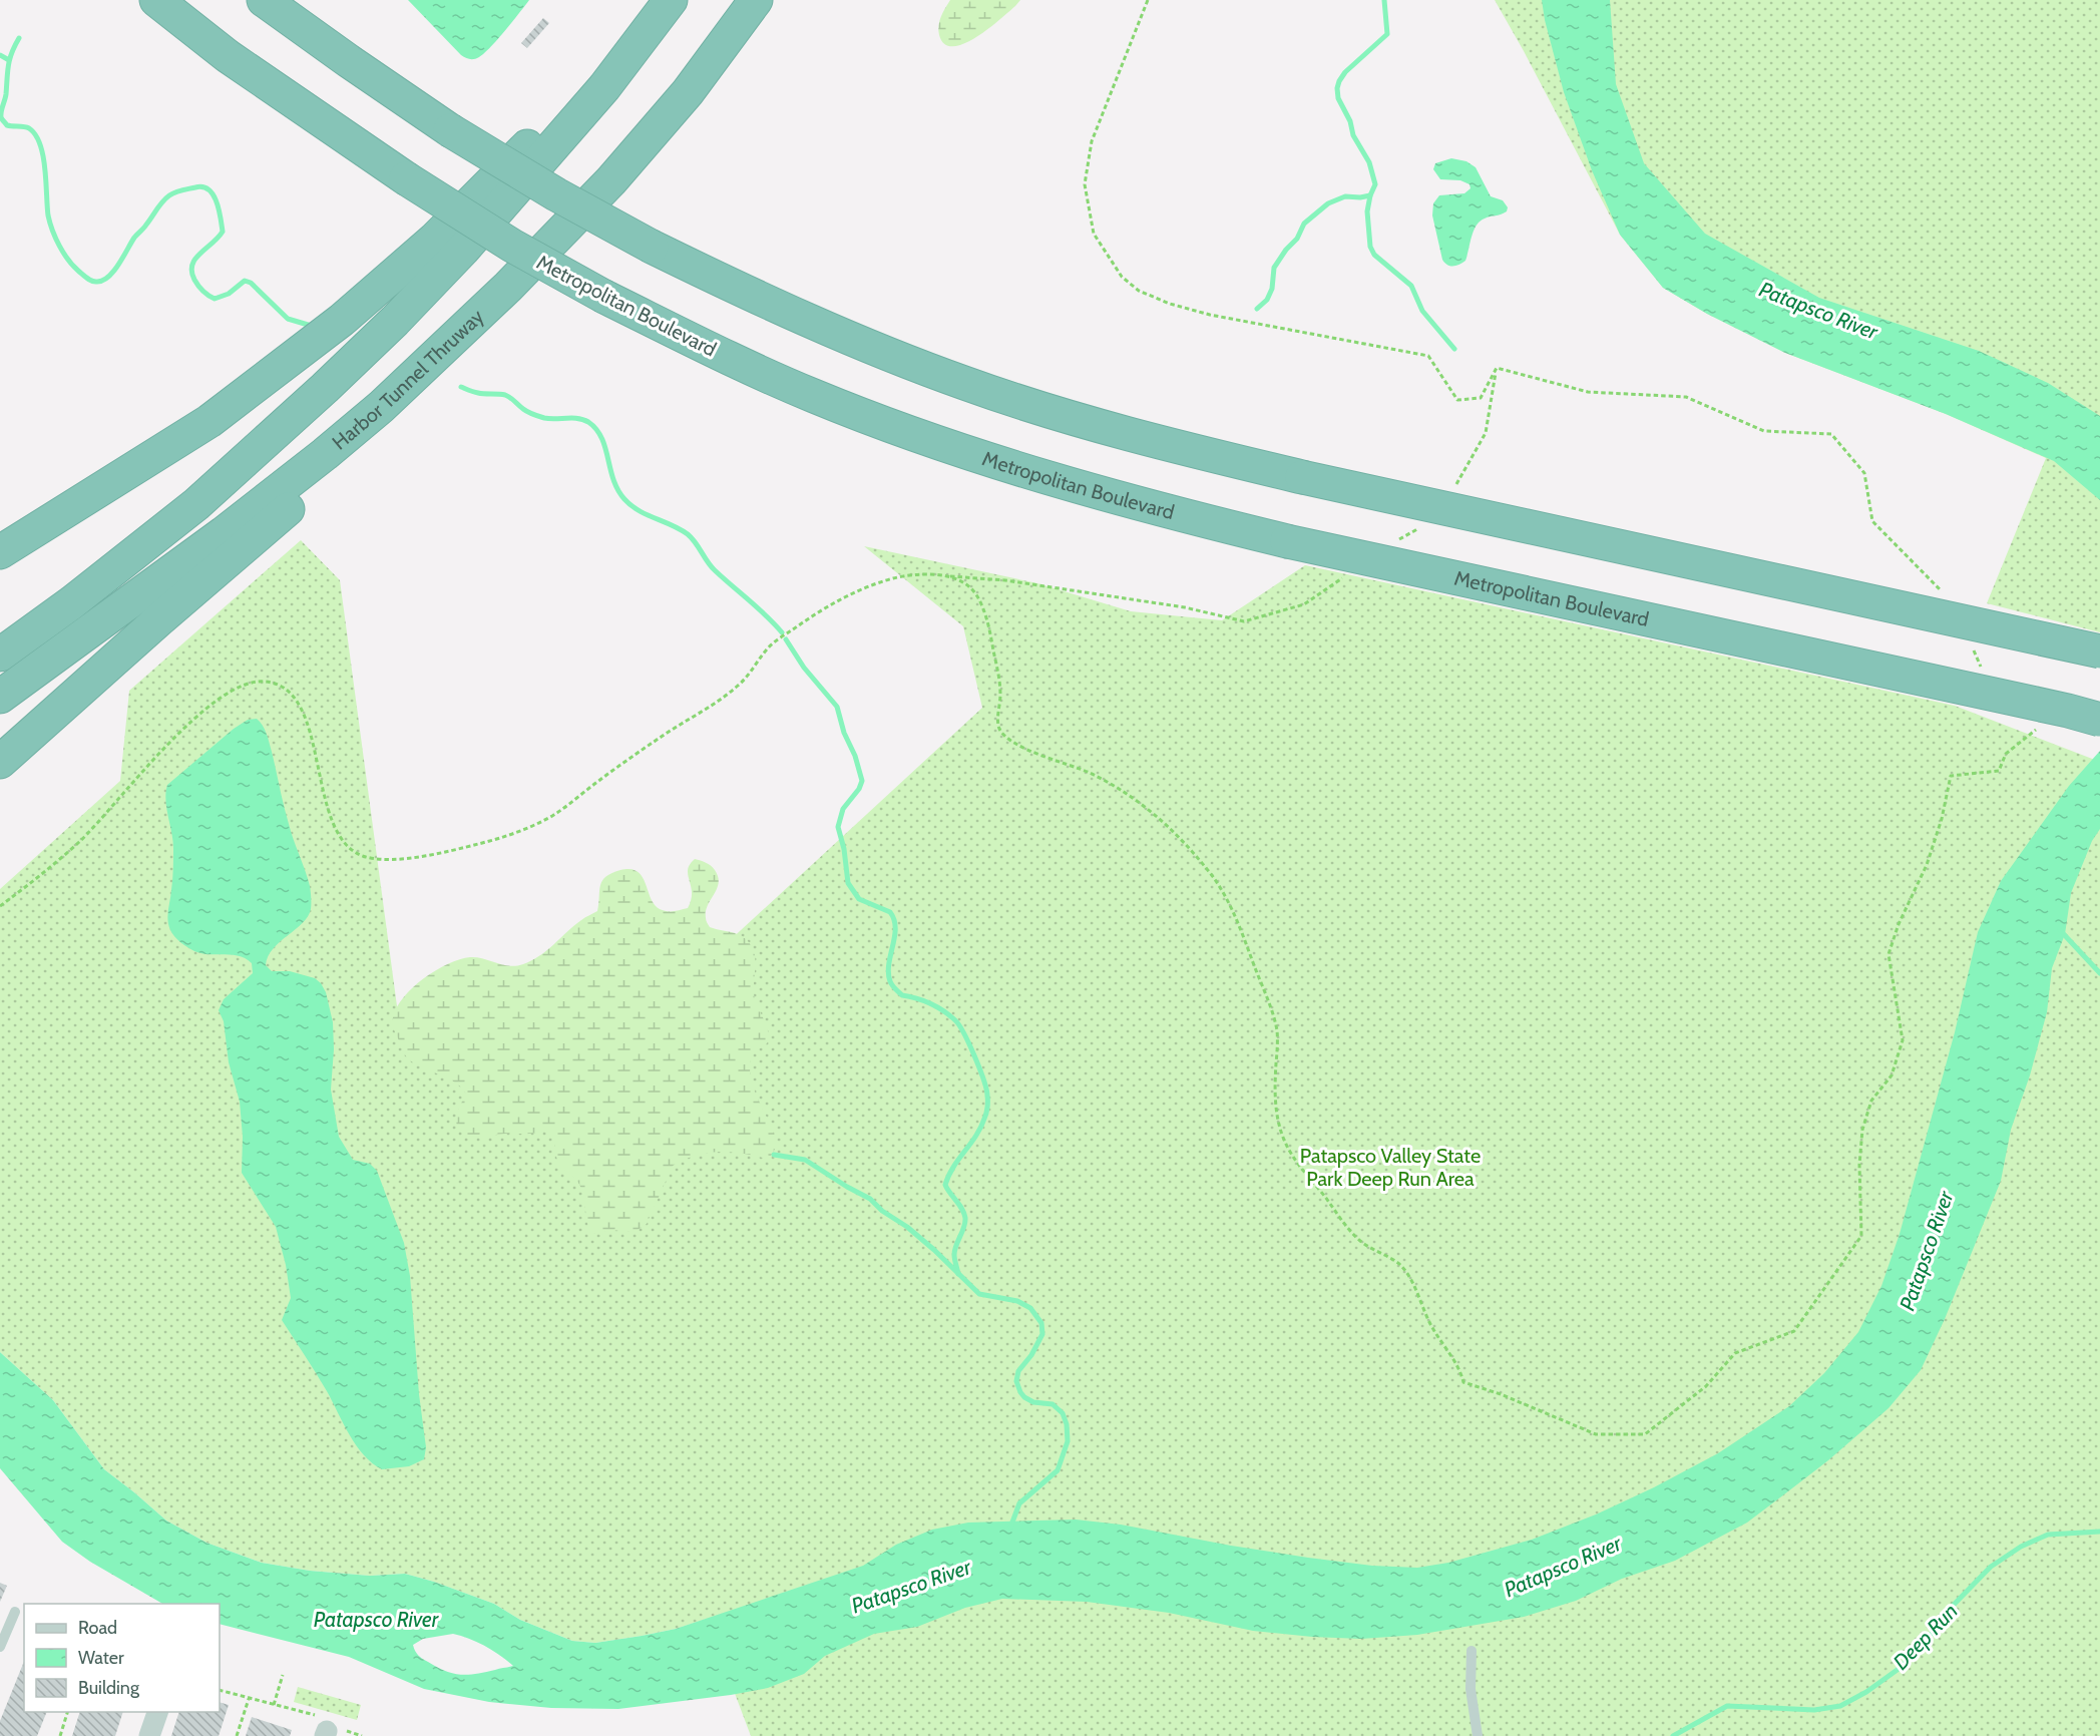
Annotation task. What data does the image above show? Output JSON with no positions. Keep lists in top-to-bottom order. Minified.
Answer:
{"streets":{"highway":["Metropolitan Boulevard","Harbor Tunnel Thruway"]},"water":["Patapsco River","Deep Run"],"parks":["Patapsco Valley State Park Deep Run Area"],"legend":["Road","Water","Building"]}
